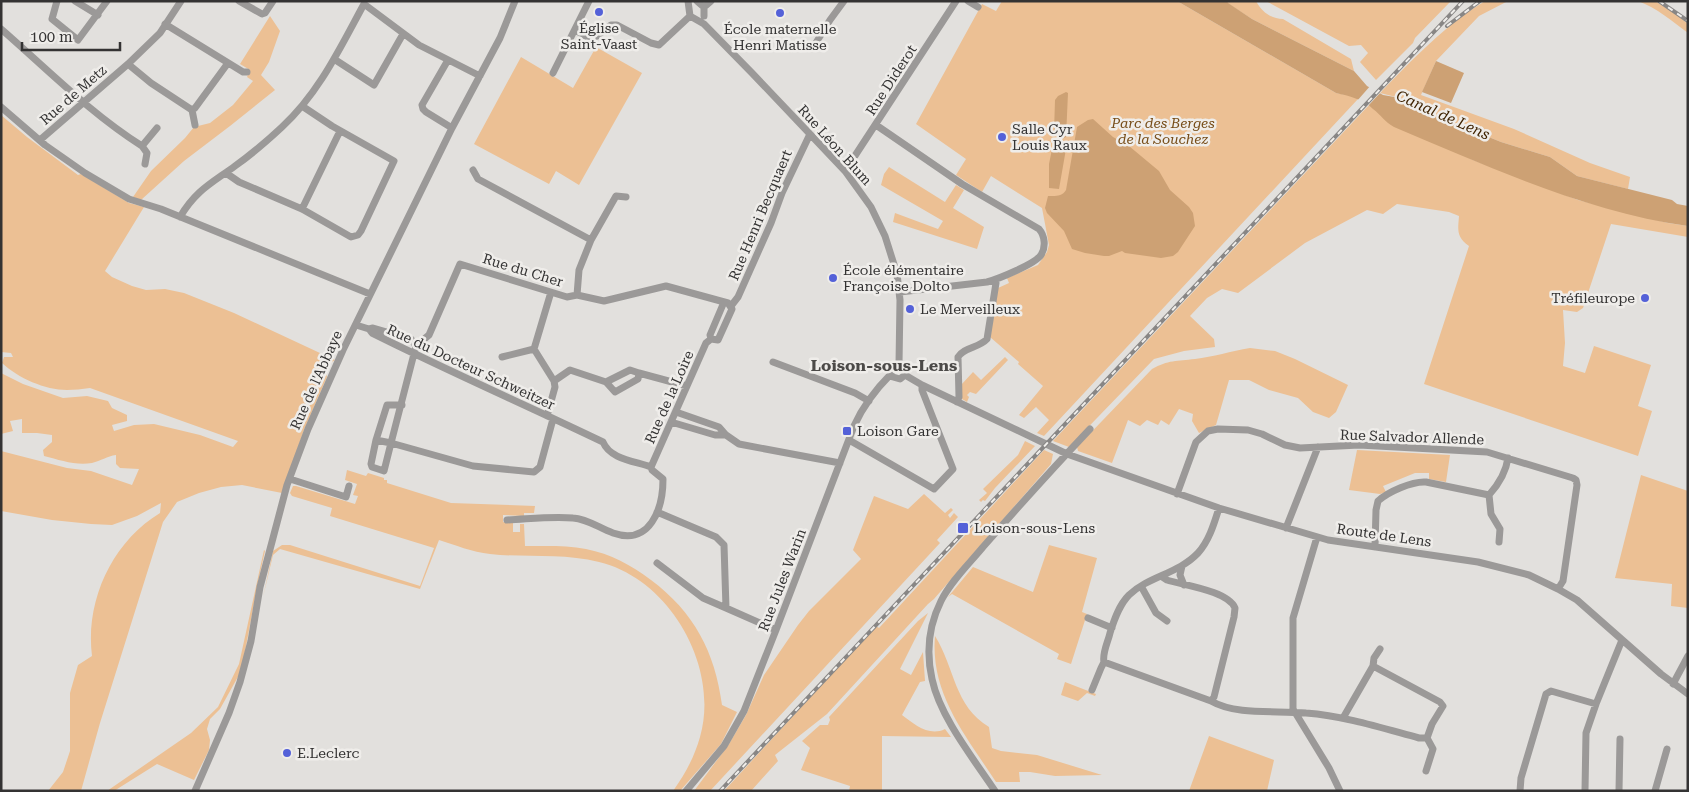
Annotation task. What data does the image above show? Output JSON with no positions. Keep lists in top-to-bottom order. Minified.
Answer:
{"streets":{"street":["Rue Diderot","Rue de Metz","Rue Léon Blum","Rue Henri Becquaert","Rue du Cher","Rue du Docteur Schweitzer","Rue de l'Abbaye","Rue de la Loire","Rue Salvador Allende","Route de Lens","Rue Jules Warin"]},"crossings":[["Rue Diderot","Rue Léon Blum"],["Rue Léon Blum","Rue Henri Becquaert"],["Rue Léon Blum","Rue Jules Warin"],["Rue Henri Becquaert","Rue de la Loire"],["Rue du Cher","Rue de la Loire"],["Rue du Docteur Schweitzer","Rue de l'Abbaye"],["Rue du Docteur Schweitzer","Rue de la Loire"],["Rue Salvador Allende","Route de Lens"]],"districts":["Loison-sous-Lens"],"water":["Canal de Lens"],"parks":["Parc des Berges de la Souchez"],"places":{"other":["Église Saint-Vaast","École maternelle Henri Matisse","Salle Cyr Louis Raux","École élémentaire Françoise Dolto","Tréfileurope","Le Merveilleux","E.Leclerc"],"transit":["Loison Gare","Loison-sous-Lens"]},"scale_bar":"100 m"}
